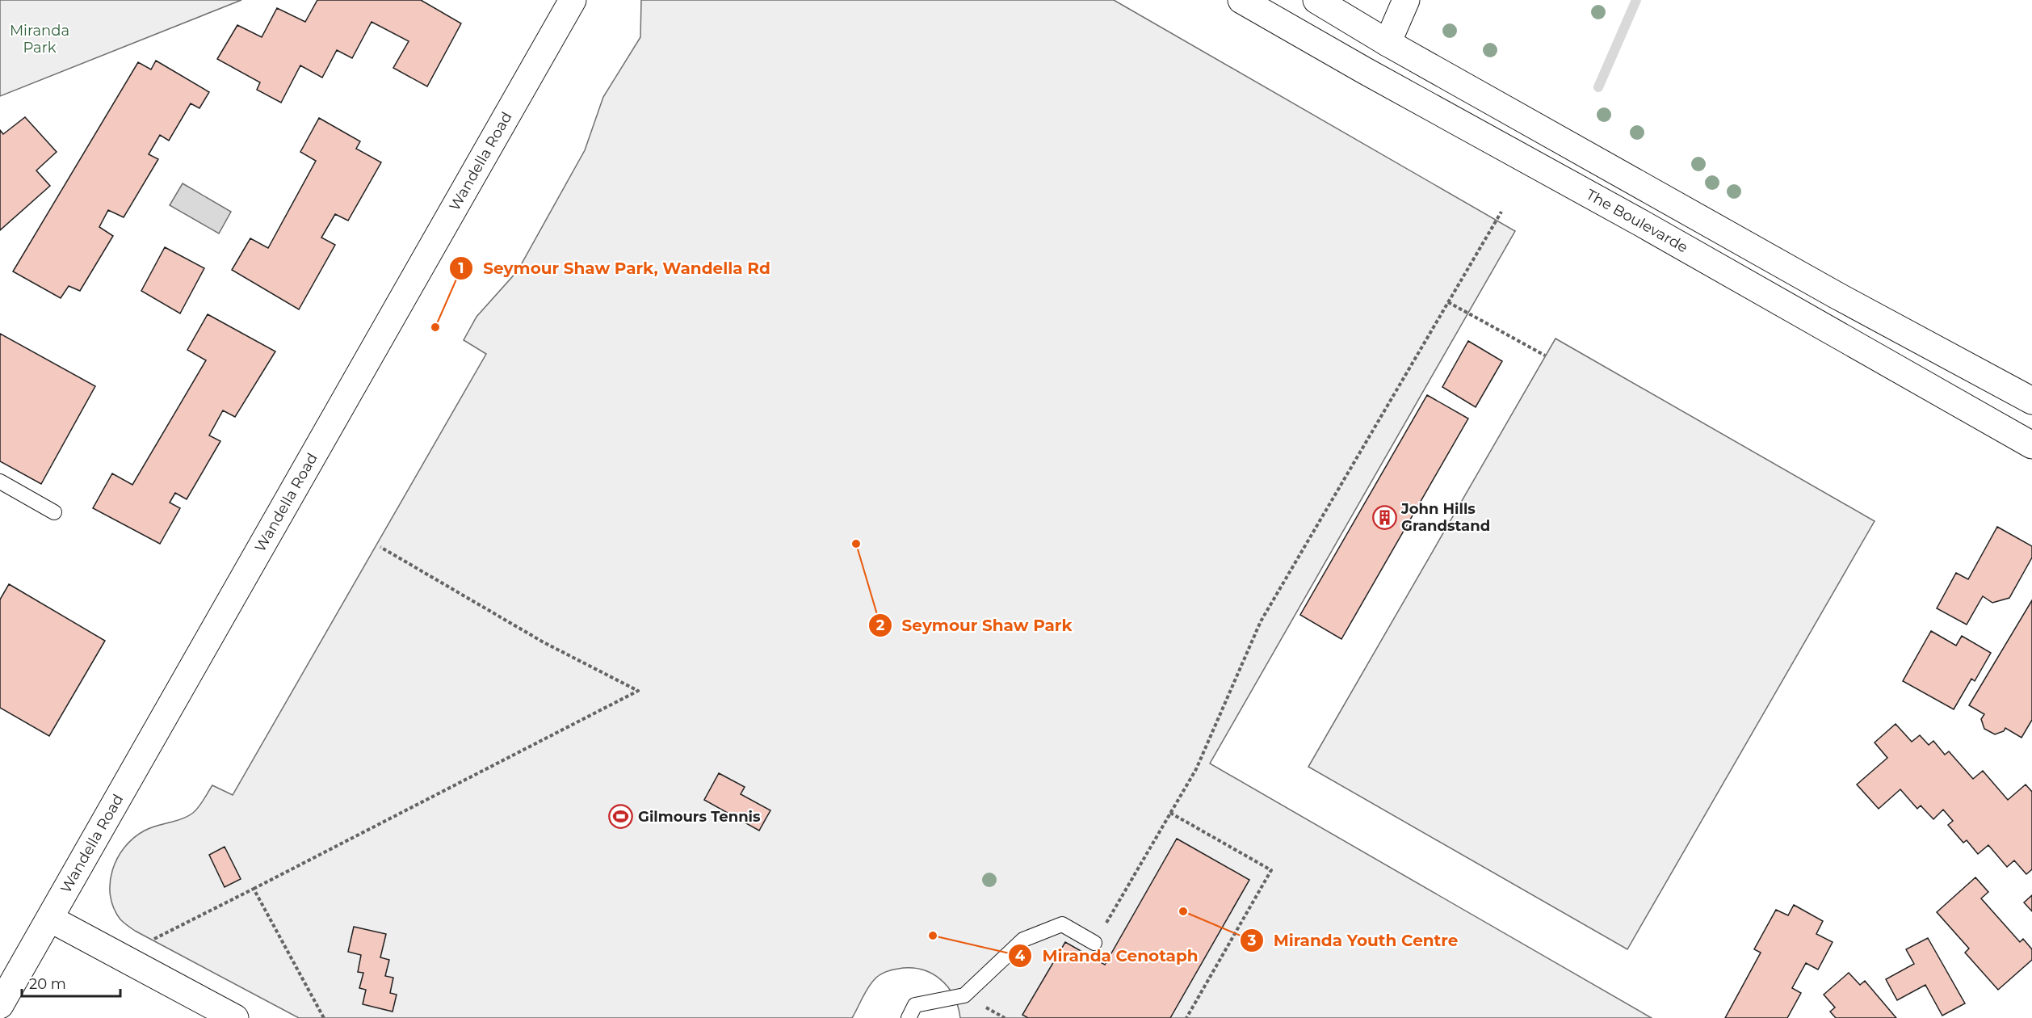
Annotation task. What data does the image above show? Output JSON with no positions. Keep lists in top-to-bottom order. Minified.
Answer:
{"streets":{"main road":["Wandella Road","The Boulevarde"]},"parks":["Miranda Park"],"places":{"other":["Seymour Shaw Park, Wandella Rd","Seymour Shaw Park","Miranda Youth Centre","Miranda Cenotaph"],"building":["John Hills Grandstand"],"sports":["Gilmours Tennis"]},"scale_bar":"20 m"}
